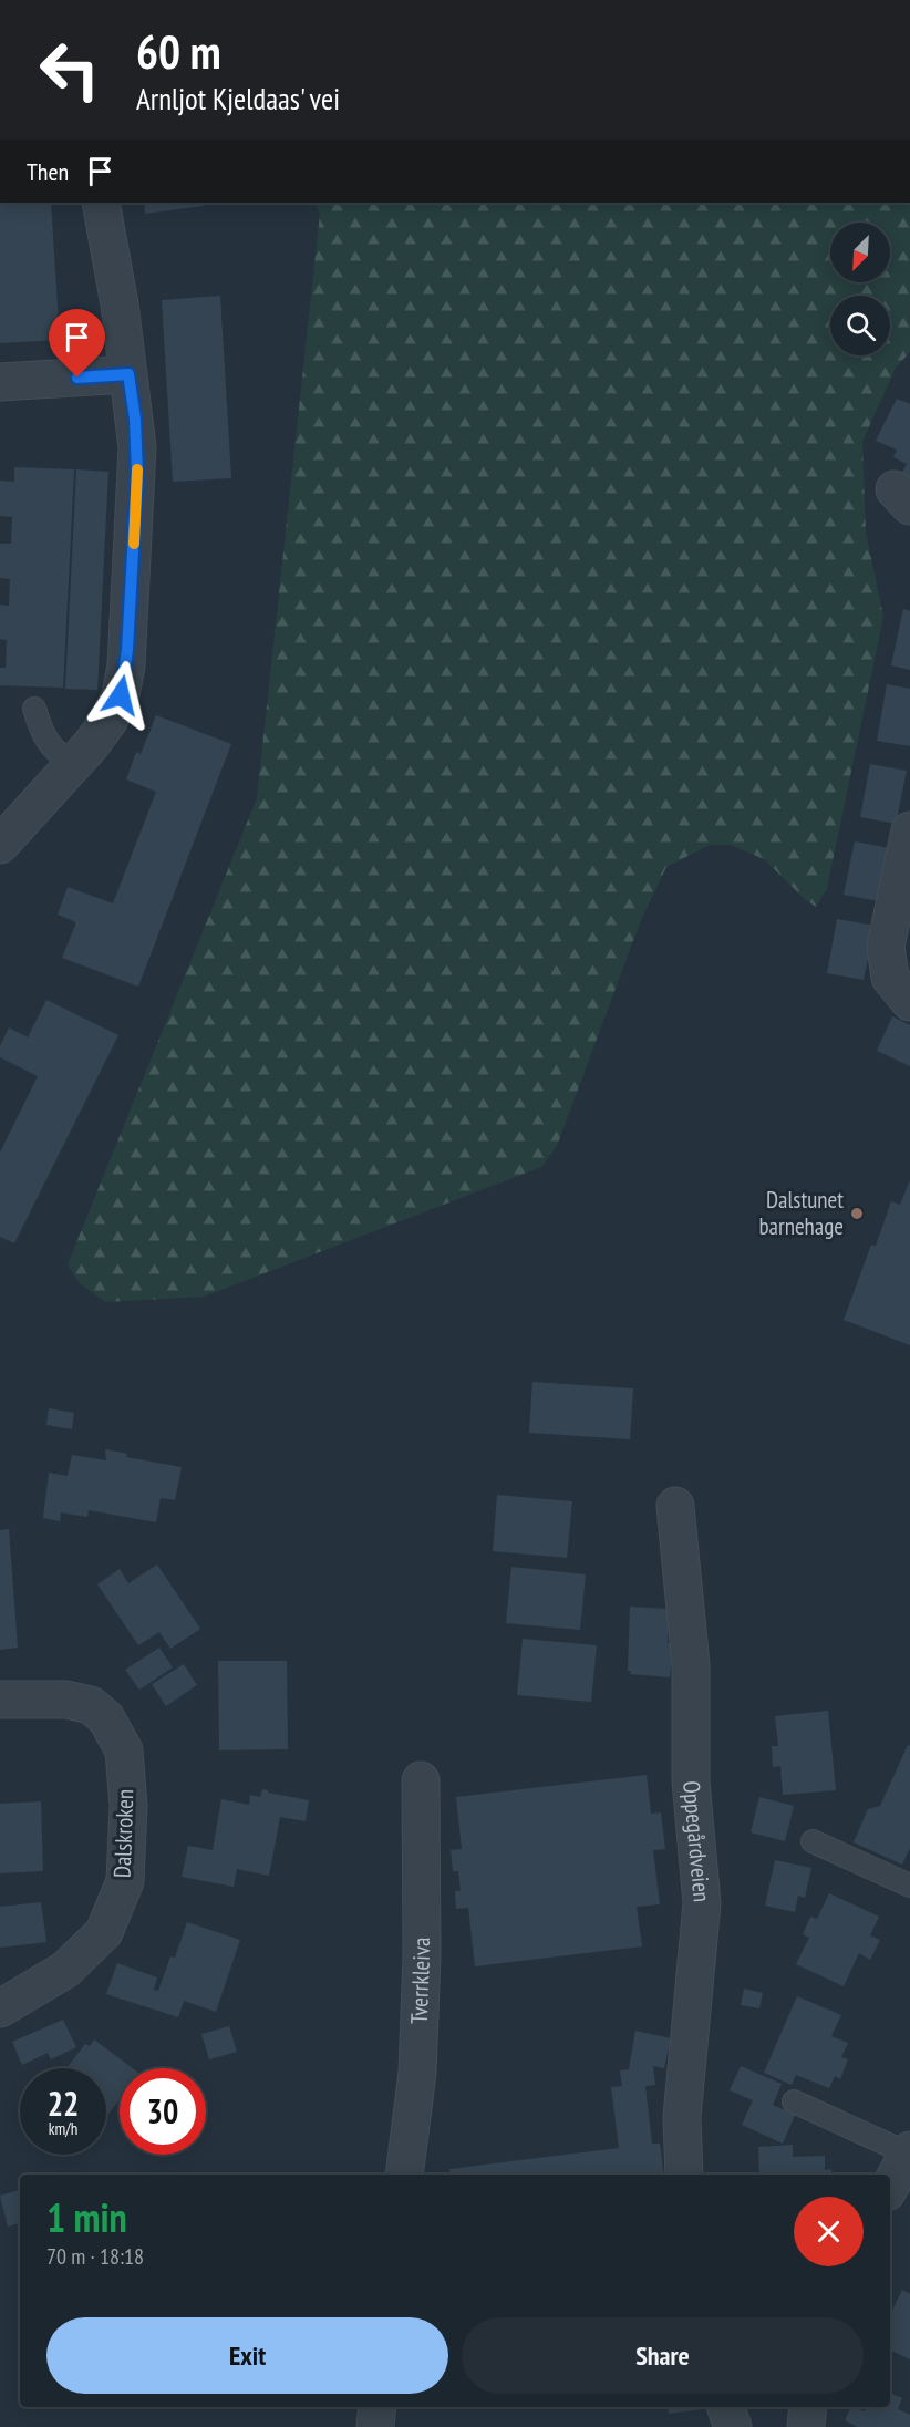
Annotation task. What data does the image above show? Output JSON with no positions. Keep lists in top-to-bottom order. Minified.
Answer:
{"streets":{"street":["Dalskroken","Oppegårdveien","Tverrkleiva"]},"places":["Dalstunet barnehage"],"north":"bottom left","page":{"turn":["60 m","Arnljot Kjeldaas' vei"],"then":"Then","speed":"22 km/h","limit":"30","heading":["1 min","70 m · 18:18"],"buttons":["Exit","Share"]}}
